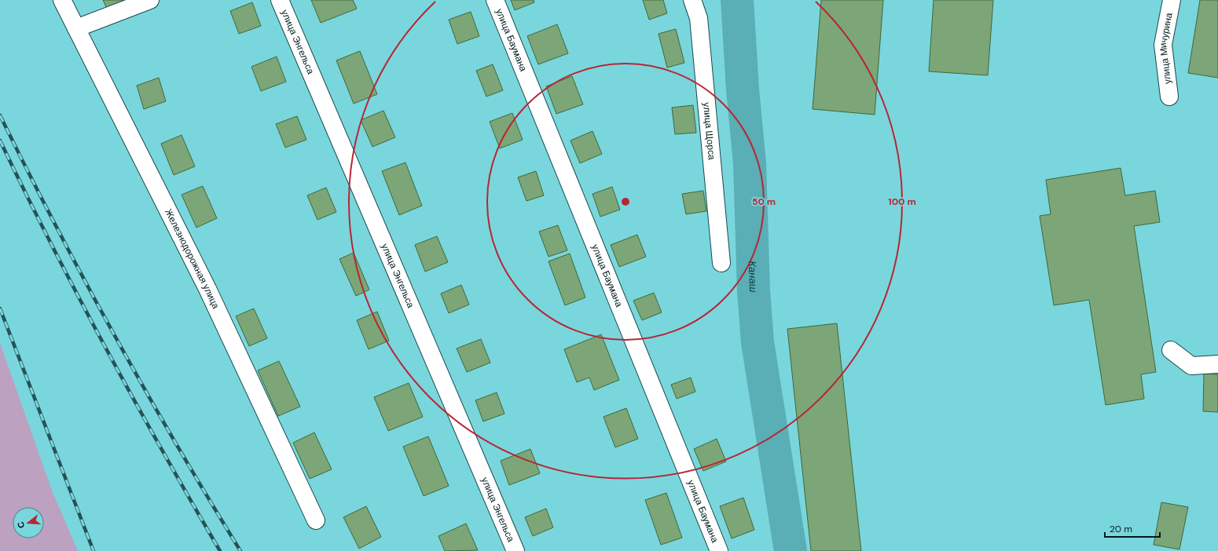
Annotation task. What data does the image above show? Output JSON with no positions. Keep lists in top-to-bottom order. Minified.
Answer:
{"streets":{"street":["улица Баумана","улица Энгельса","улица Мичурина","улица Щорса","Железнодорожная улица"]},"water":["Канаш"],"scale_bar":"20 m","north":"left","rings":["50 m","100 m"]}
